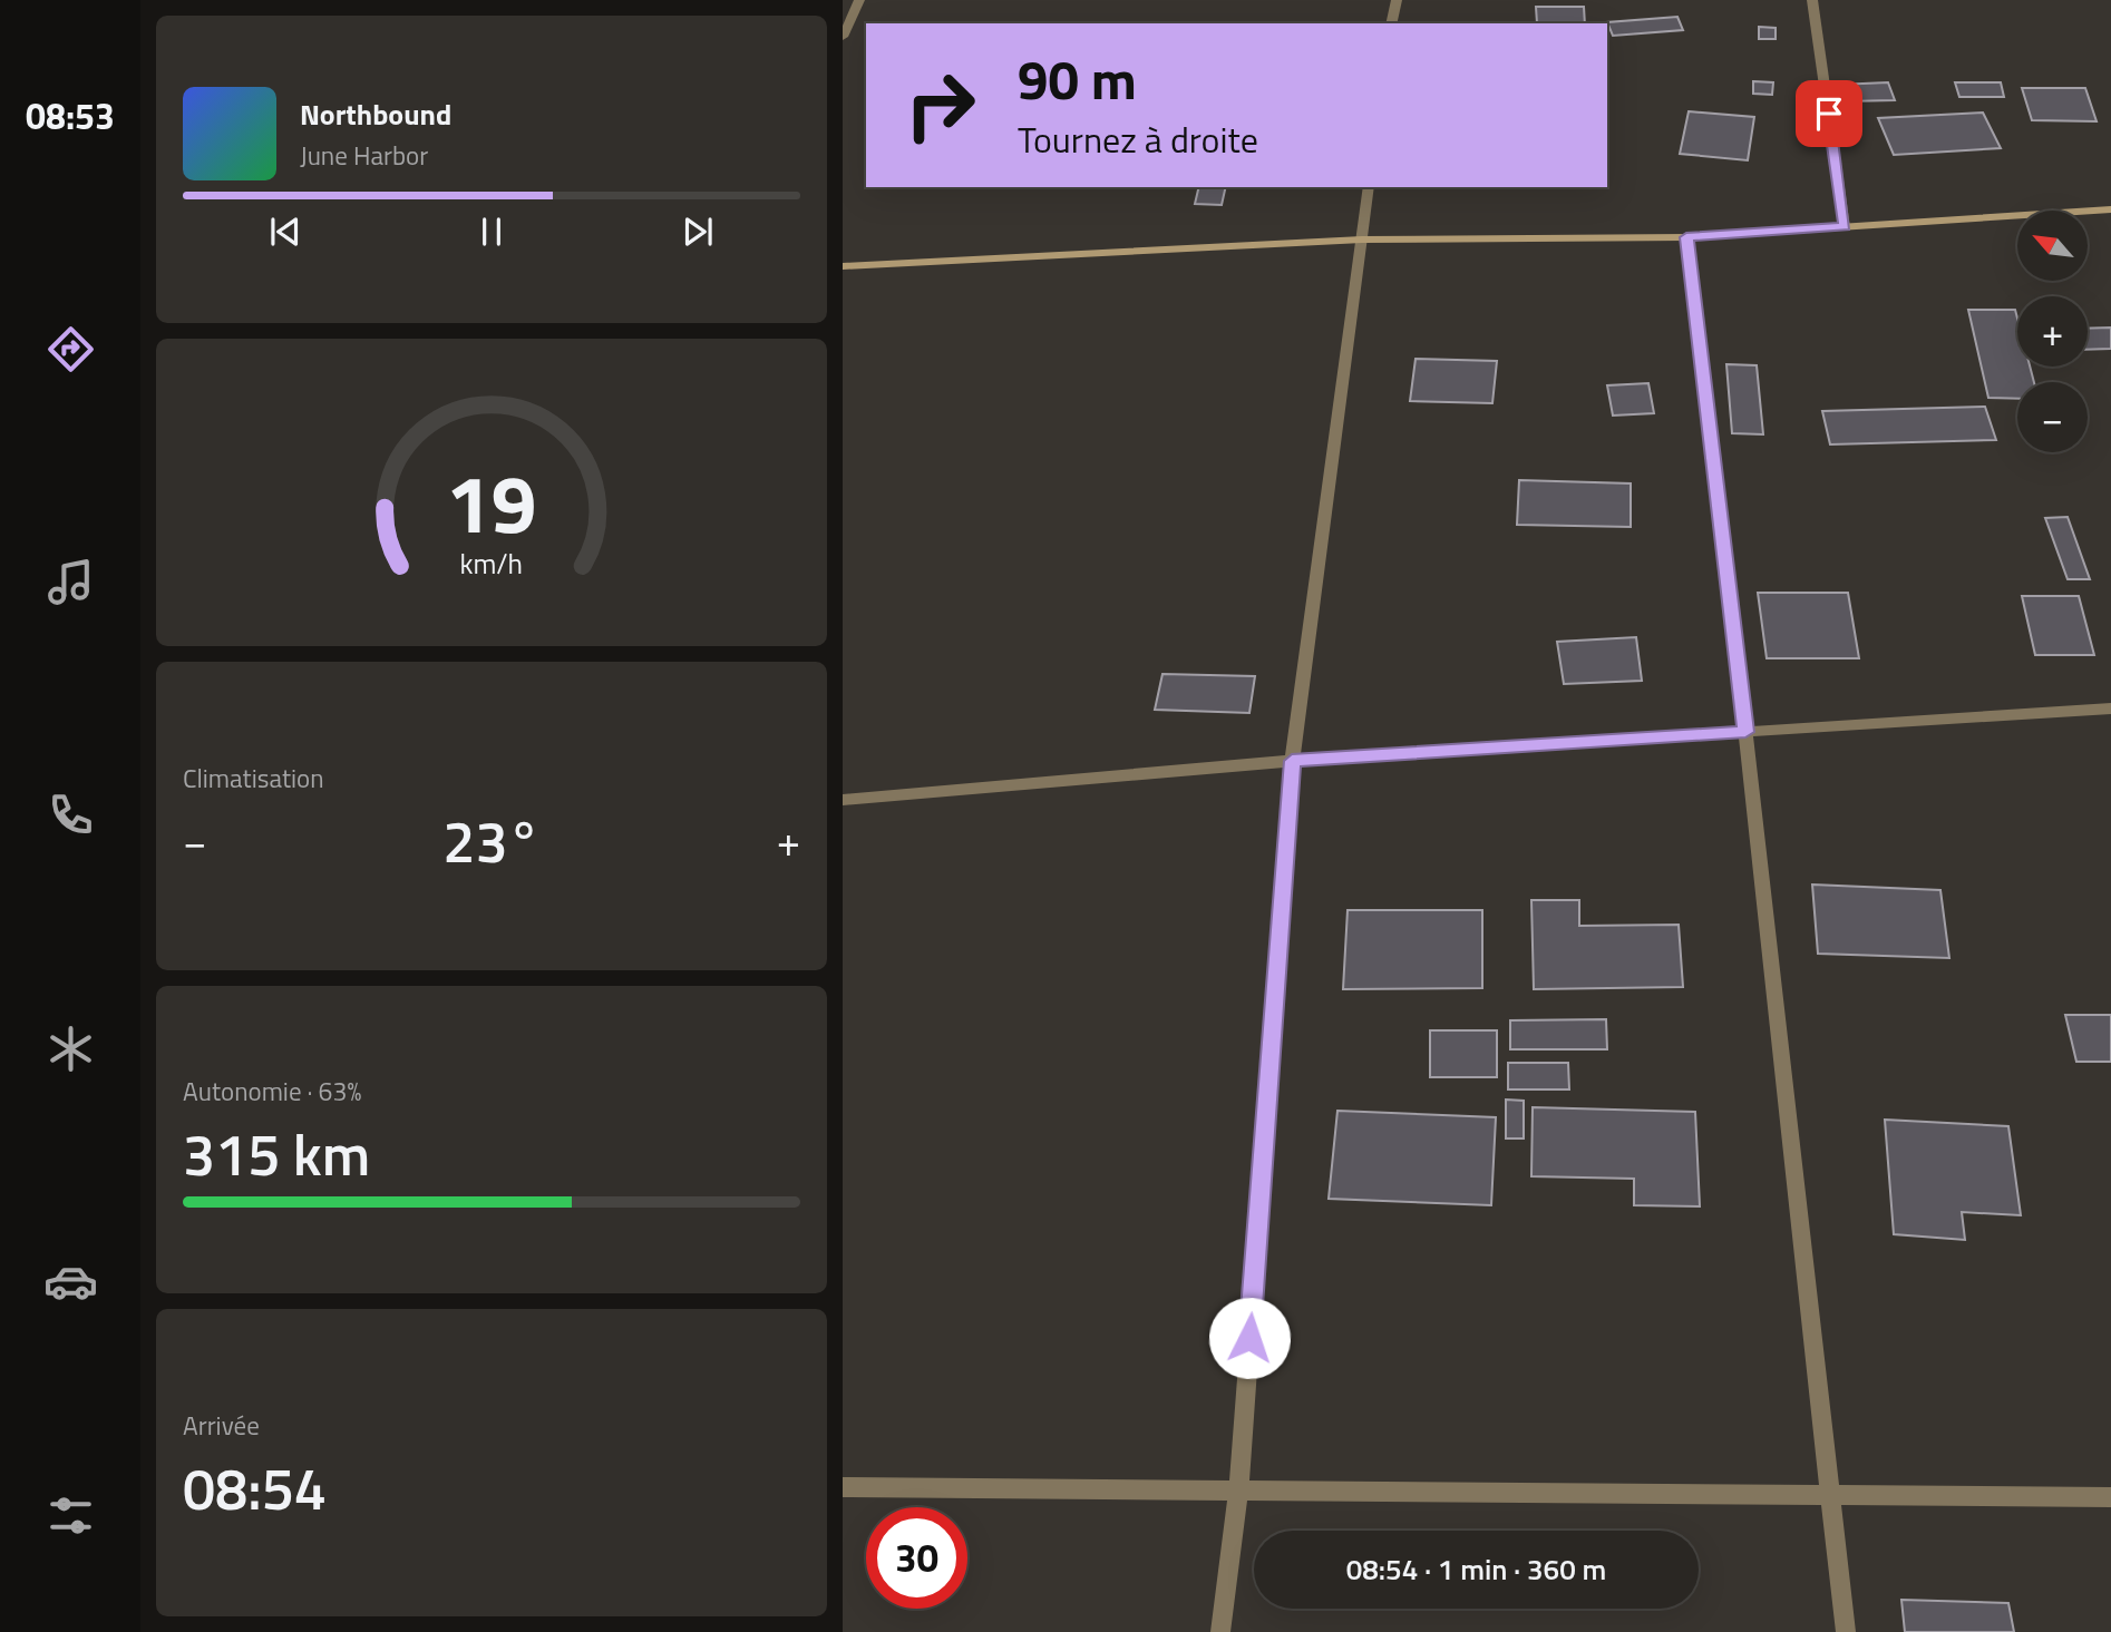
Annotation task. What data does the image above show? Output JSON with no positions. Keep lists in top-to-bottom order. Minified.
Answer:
{"north":"top left","page":{"tabs":"08:53","turn":["90 m","Tournez à droite"],"song":["Northbound","June Harbor"],"map_buttons":["+","−"],"tile":["Climatisation",["Autonomie · 63%","315 km"],["Arrivée","08:54"]],"heat":["−","23°","+"],"limit":"30","trip":"08:54 · 1 min · 360 m","gauge":["19","km/h"]}}
